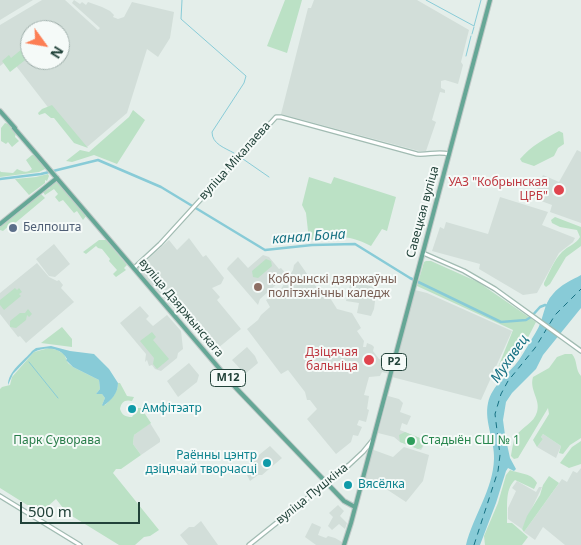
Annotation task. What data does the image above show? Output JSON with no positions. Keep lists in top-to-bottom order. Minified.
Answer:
{"streets":{"main road":["вуліца Мікалаева","Савецкая вуліца","вуліца Дзяржынскага","Р2","М12","вуліца Пушкіна"]},"crossings":[["вуліца Мікалаева","Савецкая вуліца"],["вуліца Мікалаева","вуліца Дзяржынскага"],["Савецкая вуліца","вуліца Дзяржынскага"],["Савецкая вуліца","вуліца Пушкіна"],["вуліца Дзяржынскага","вуліца Пушкіна"]],"water":["канал Бона","Мухавец"],"parks":["Парк Суворава"],"places":["УАЗ \"Кобрынская ЦРБ\"","Белпошта","Кобрынскі дзяржаўны політэхнічны каледж","Дзіцячая бальніца","Амфітэатр","Стадыён СШ № 1","Раённы цэнтр дзіцячай творчасці","Вясёлка"],"scale_bar":"500 m","north":"bottom right"}
